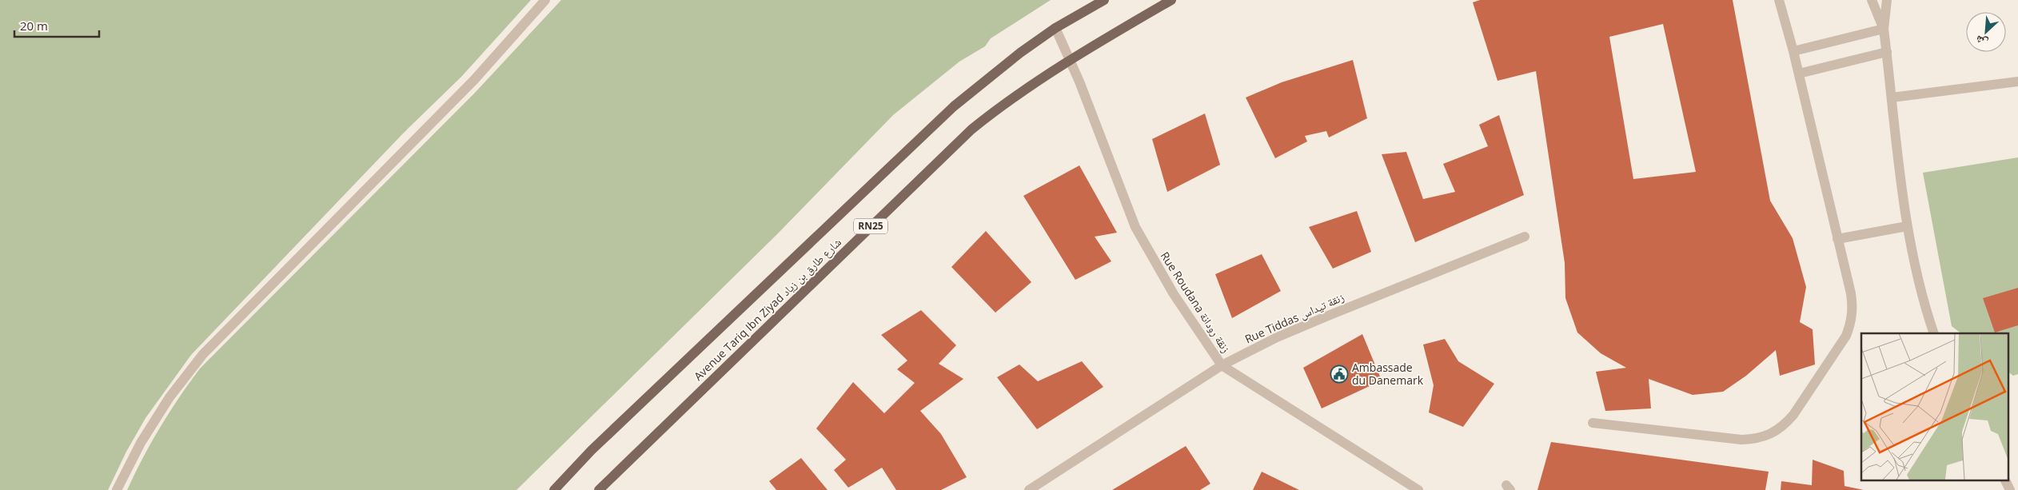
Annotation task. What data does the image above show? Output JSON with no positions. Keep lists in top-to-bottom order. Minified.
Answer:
{"streets":{"main road":["RN25","Avenue Tariq Ibn Ziyad شارع طارق بن زياد"],"street":["Rue Roudana زنقة رودانة","Rue Tiddas زنقة تيداس"]},"crossings":[["Rue Roudana زنقة رودانة","Avenue Tariq Ibn Ziyad شارع طارق بن زياد"],["Rue Roudana زنقة رودانة","Rue Tiddas زنقة تيداس"]],"places":{"public building":["Ambassade du Danemark"]},"scale_bar":"20 m","north":"bottom left"}
